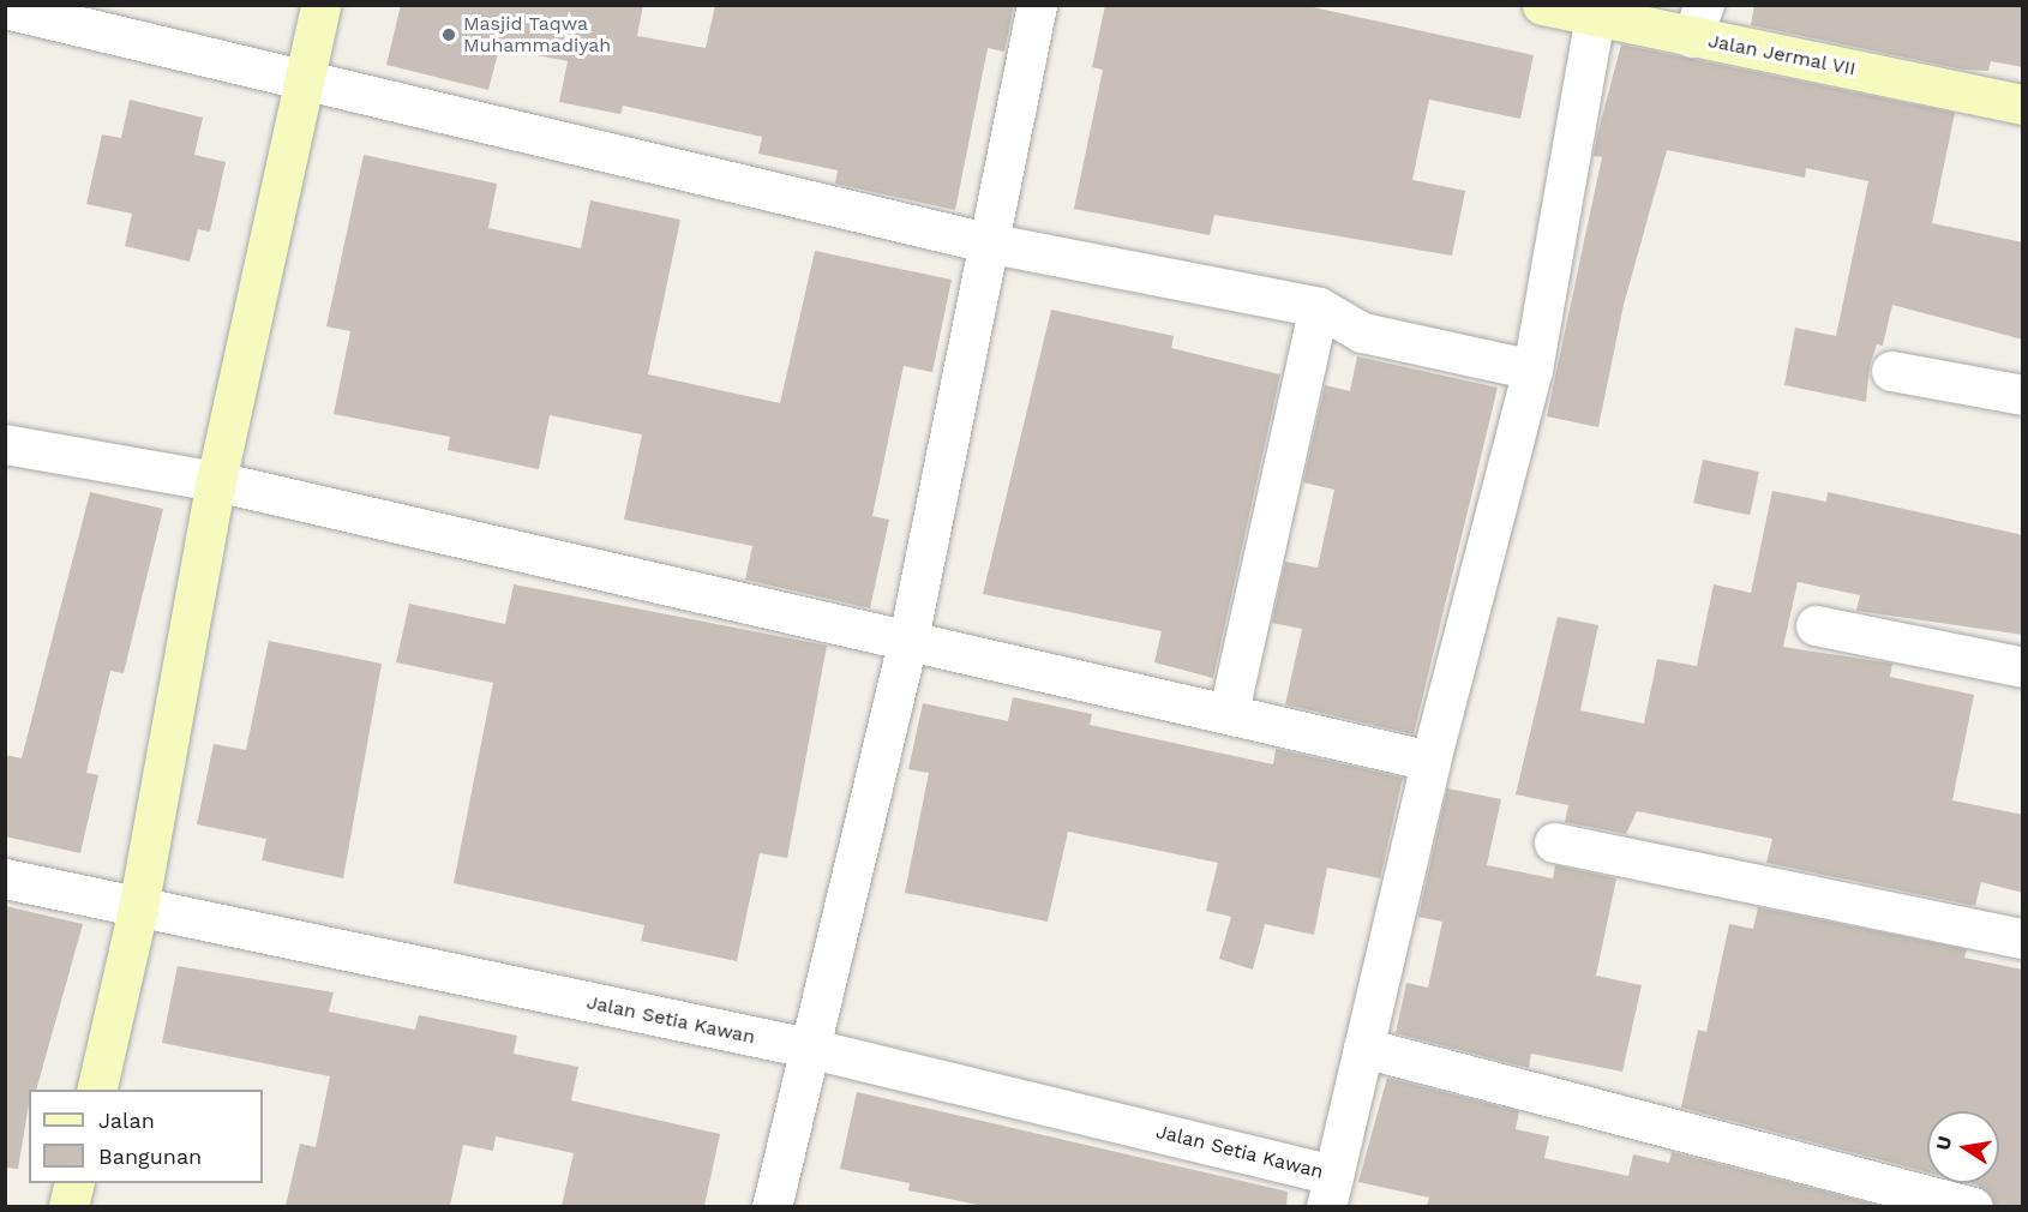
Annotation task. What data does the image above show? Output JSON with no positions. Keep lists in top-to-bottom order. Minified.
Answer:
{"streets":{"street":["Jalan Jermal VII","Jalan Setia Kawan"]},"places":["Masjid Taqwa Muhammadiyah"],"legend":["Jalan","Bangunan"],"north":"left"}
